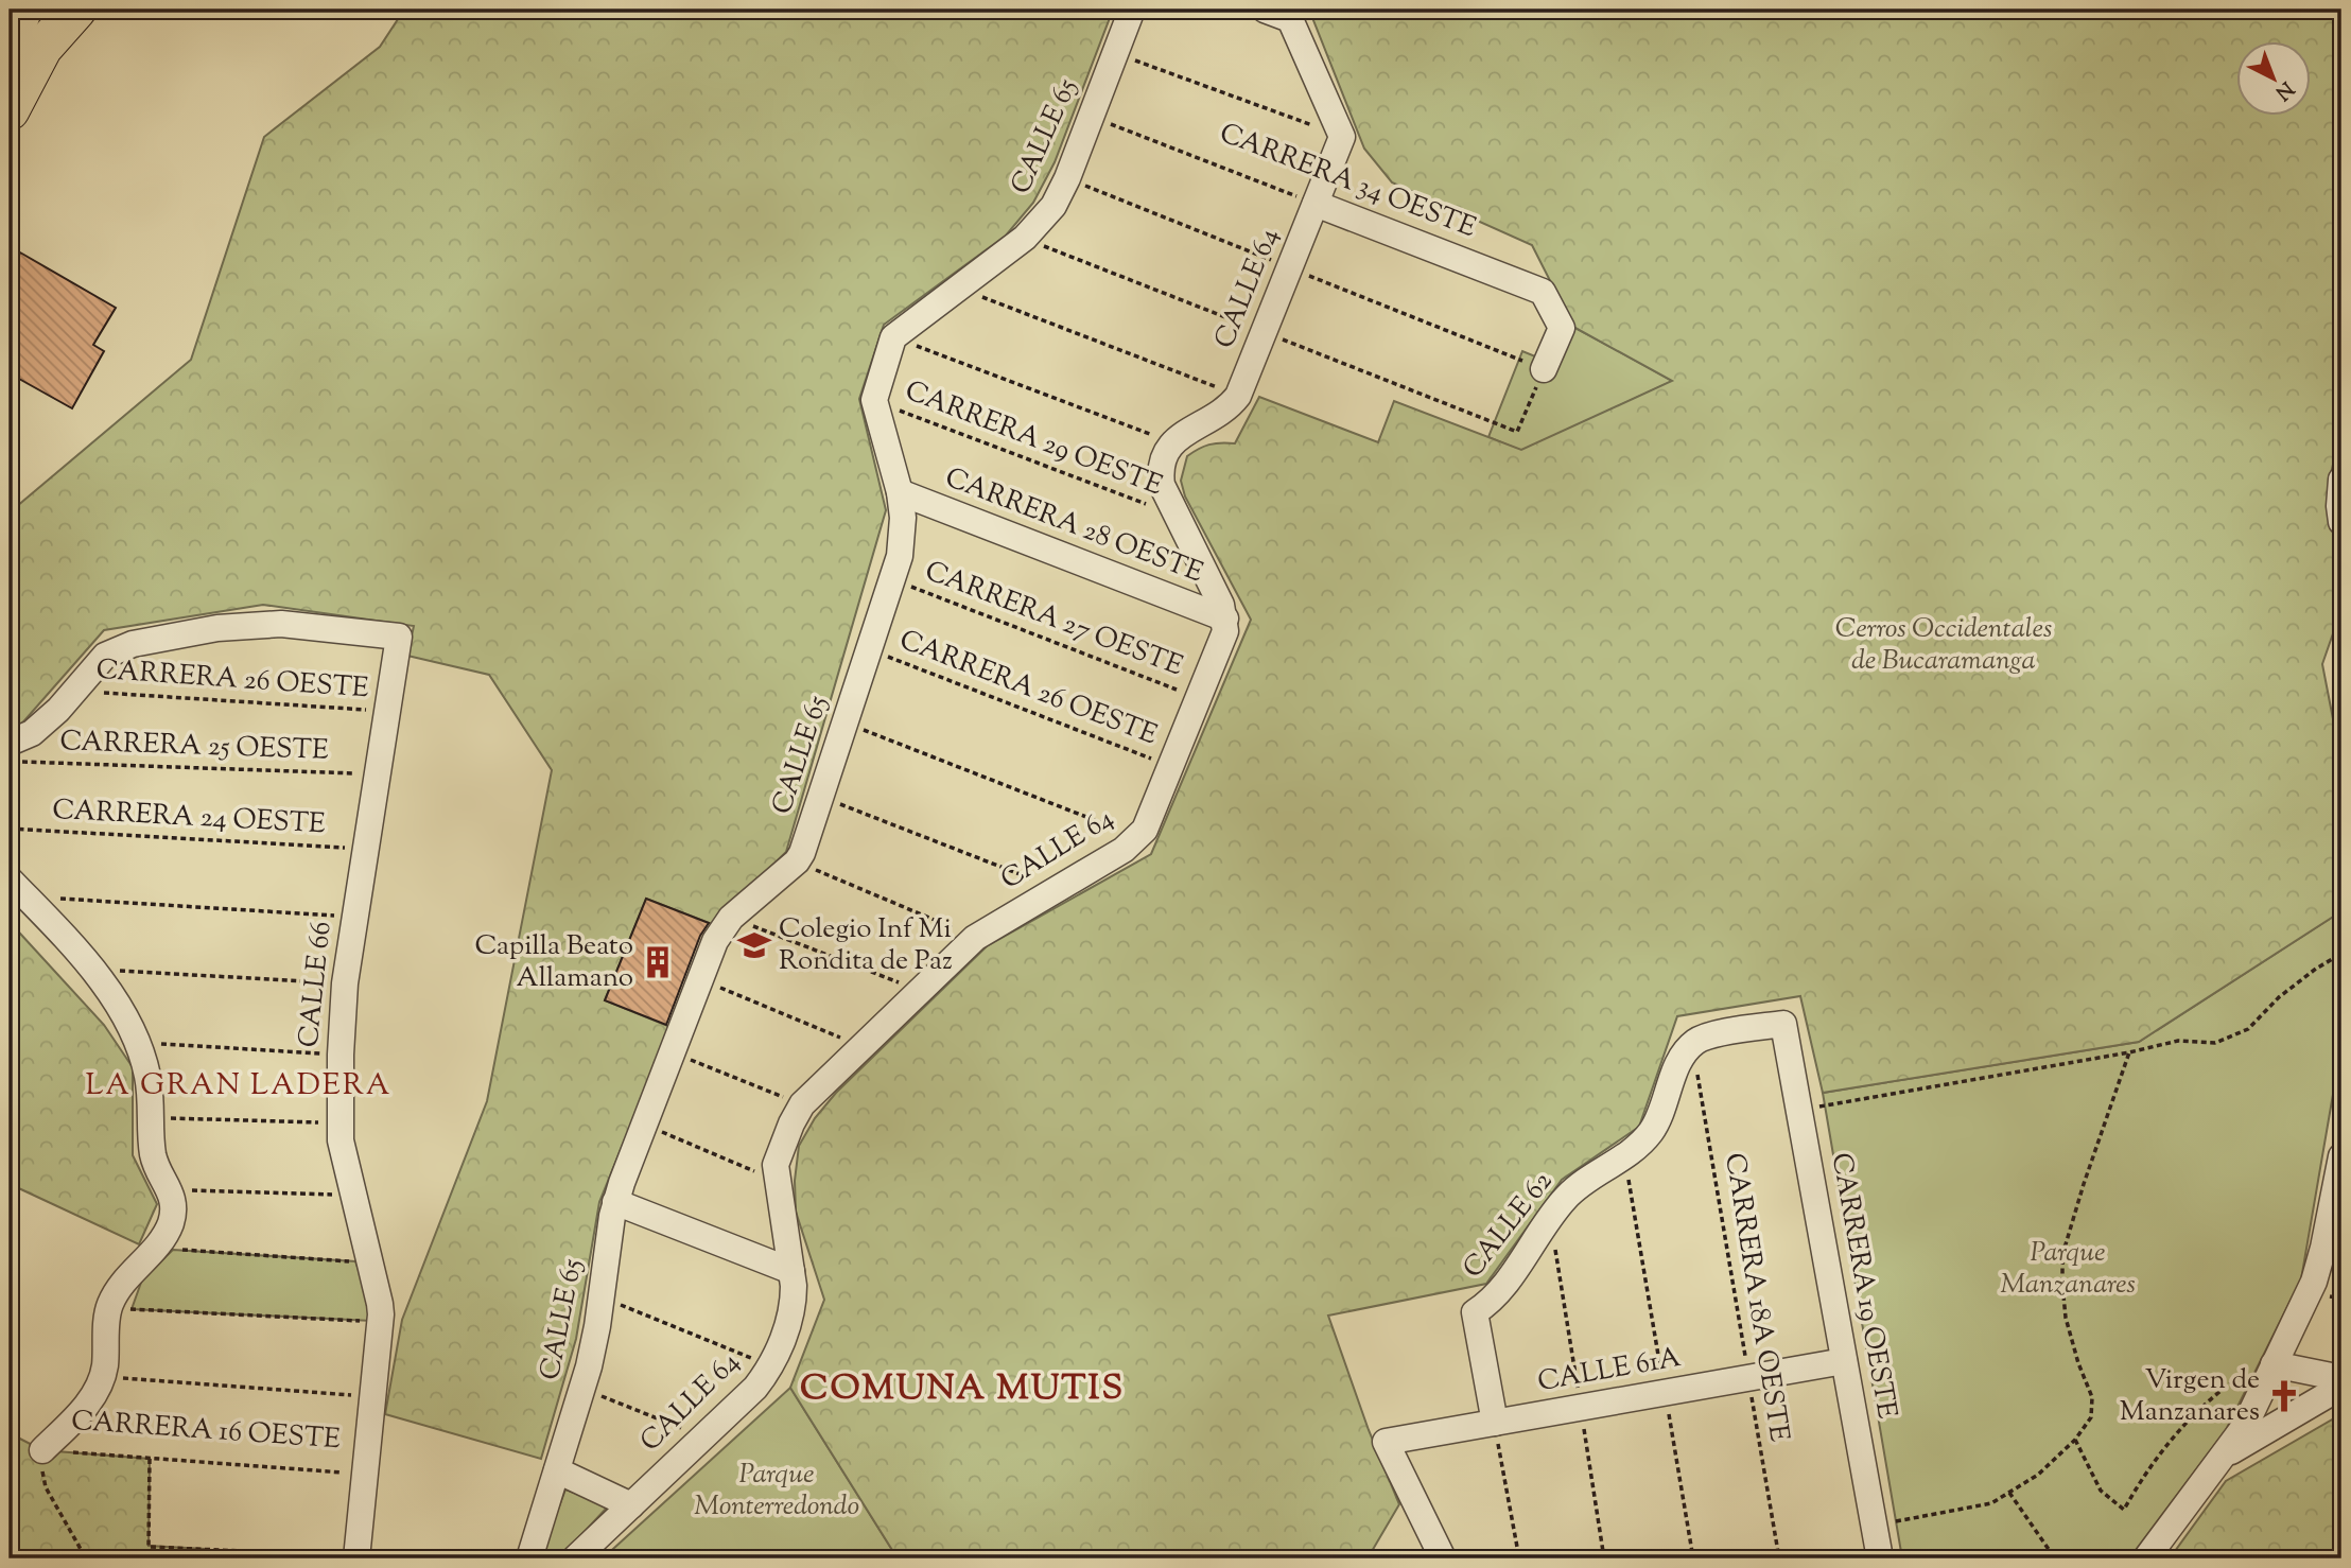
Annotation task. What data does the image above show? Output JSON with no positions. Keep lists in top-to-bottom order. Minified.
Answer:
{"streets":{"street":["CALLE 65","CARRERA 34 OESTE","CALLE 64","CARRERA 28 OESTE","CALLE 66","CALLE 62","CARRERA 19 OESTE","CALLE 61A"],"path":["CARRERA 29 OESTE","CARRERA 27 OESTE","CARRERA 26 OESTE","CARRERA 25 OESTE","CARRERA 24 OESTE","CARRERA 18A OESTE","CARRERA 16 OESTE"]},"crossings":[["CALLE 65","CARRERA 34 OESTE"],["CALLE 65","CARRERA 29 OESTE"],["CALLE 65","CARRERA 28 OESTE"],["CALLE 65","CARRERA 27 OESTE"],["CALLE 65","CARRERA 26 OESTE"],["CARRERA 34 OESTE","CALLE 64"],["CALLE 64","CARRERA 28 OESTE"],["CALLE 64","CARRERA 27 OESTE"],["CALLE 64","CARRERA 26 OESTE"],["CARRERA 26 OESTE","CALLE 66"],["CARRERA 25 OESTE","CALLE 66"],["CARRERA 24 OESTE","CALLE 66"],["CALLE 66","CARRERA 16 OESTE"],["CALLE 62","CARRERA 19 OESTE"],["CALLE 62","CARRERA 18A OESTE"],["CALLE 62","CALLE 61A"],["CARRERA 19 OESTE","CARRERA 18A OESTE"],["CARRERA 19 OESTE","CALLE 61A"],["CARRERA 18A OESTE","CALLE 61A"]],"districts":["LA GRAN LADERA","COMUNA MUTIS"],"parks":["Cerros Occidentales de Bucaramanga","Parque Manzanares","Parque Monterredondo"],"places":{"school or university":["Colegio Inf Mi Rondita de Paz"],"building":["Capilla Beato Allamano"],"church":["Virgen de Manzanares"]},"north":"bottom right"}
